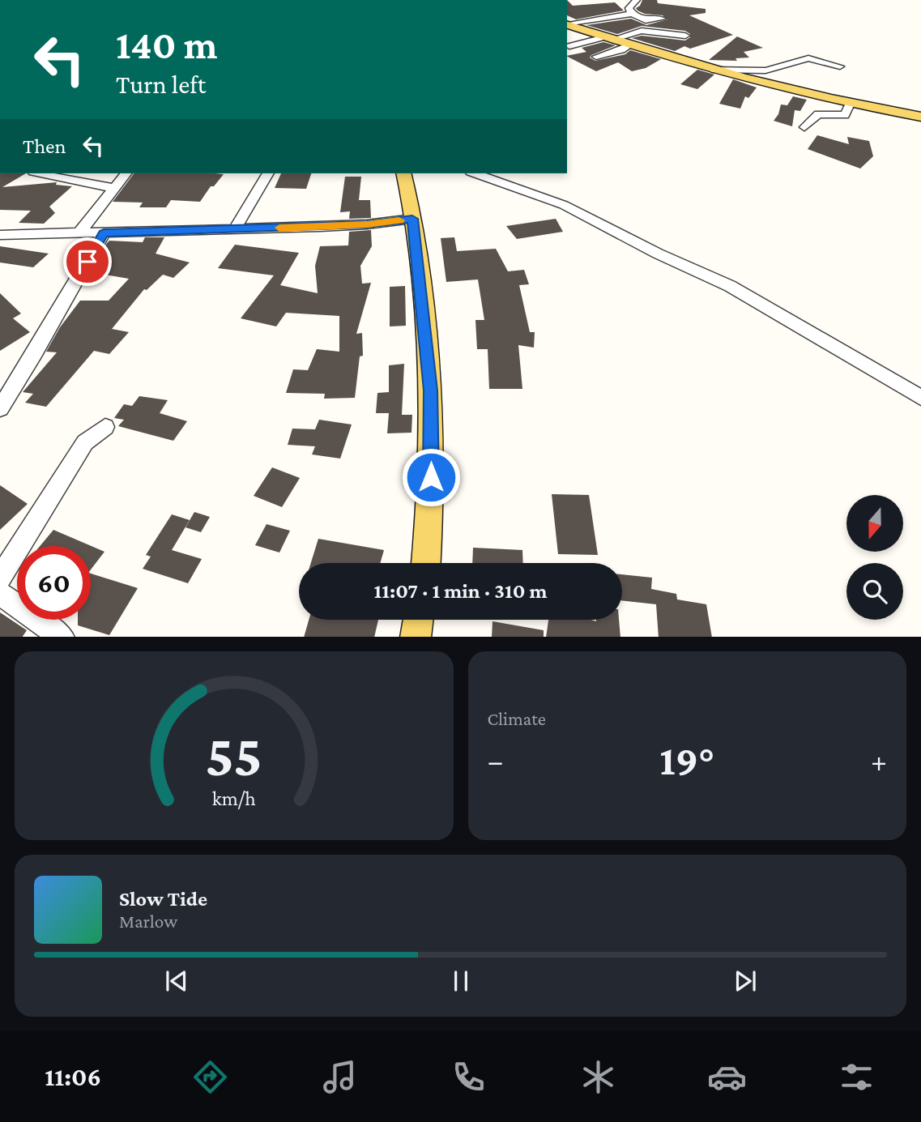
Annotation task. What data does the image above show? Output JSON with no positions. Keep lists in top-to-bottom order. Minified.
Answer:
{"north":"bottom","page":{"turn":["140 m","Turn left"],"then":"Then","limit":"60","trip":"11:07 · 1 min · 310 m","tile":"Climate","heat":["−","19°","+"],"song":["Slow Tide","Marlow"],"tabs":"11:06","gauge":["55","km/h"]}}
